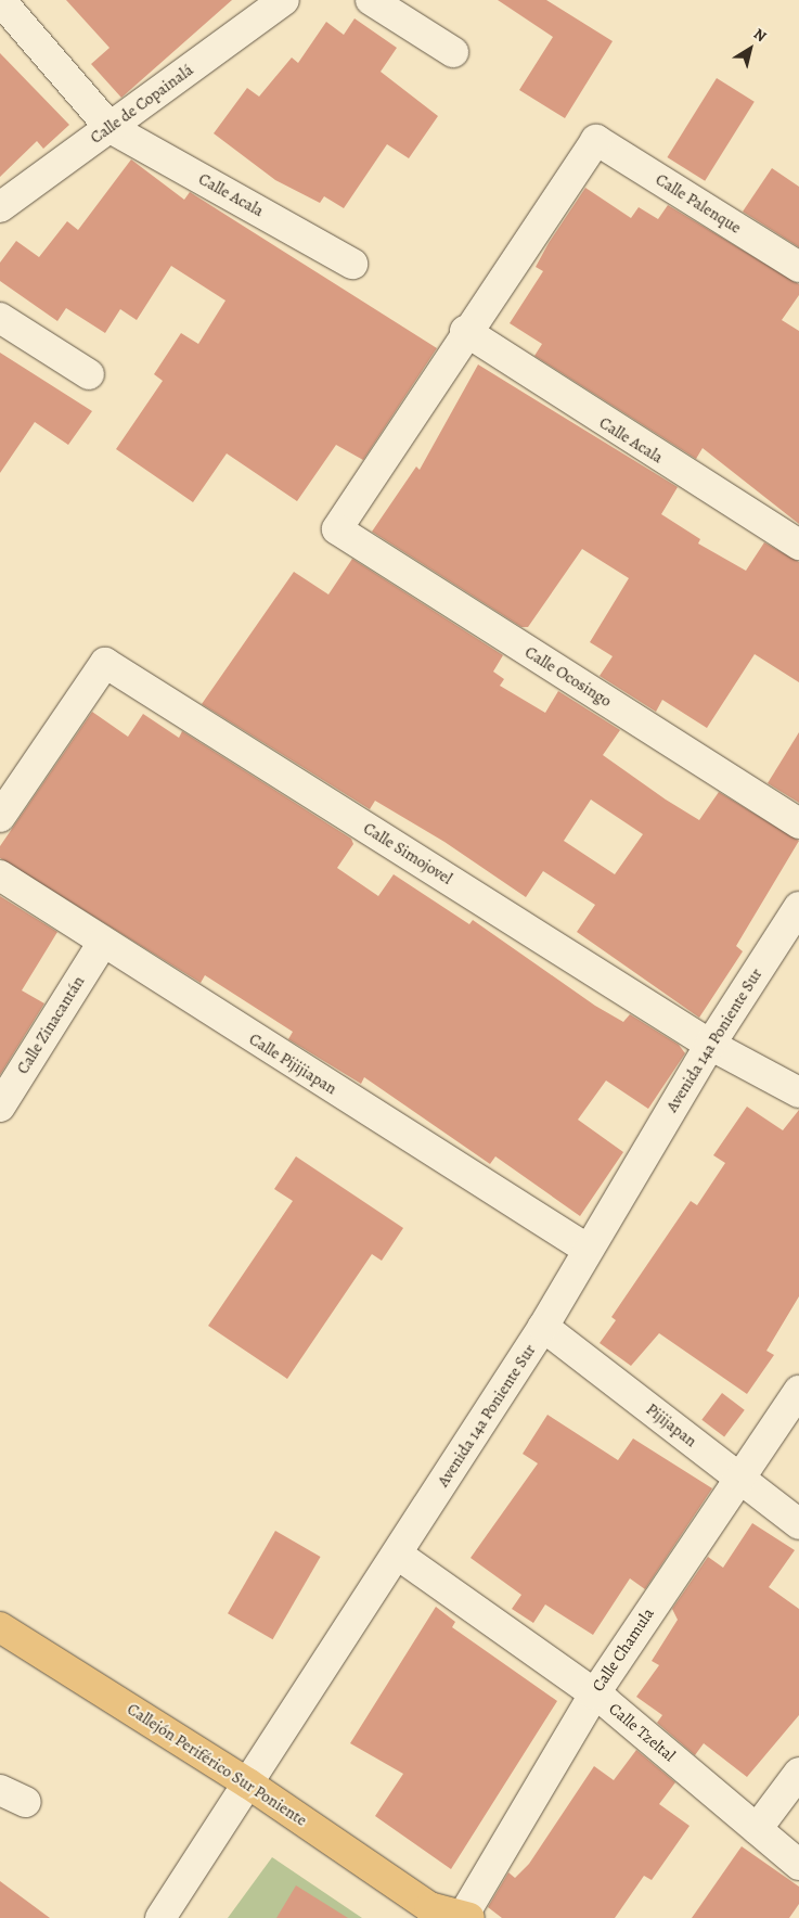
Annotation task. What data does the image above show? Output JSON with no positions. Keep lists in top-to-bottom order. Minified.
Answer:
{"streets":{"main road":["Callejón Periférico Sur Poniente"],"street":["Calle de Copainalá","Calle Acala","Calle Palenque","Calle Ocosingo","Calle Simojovel","Calle Zinacantán","Avenida 14a Poniente Sur","Calle Pijijiapan","Pijijapan","Calle Chamula","Calle Tzeltal"]},"crossings":[["Calle de Copainalá","Calle Acala"],["Calle Acala","Calle Palenque"],["Calle Acala","Calle Ocosingo"],["Calle Palenque","Calle Ocosingo"],["Calle Simojovel","Avenida 14a Poniente Sur"],["Calle Zinacantán","Calle Pijijiapan"],["Avenida 14a Poniente Sur","Calle Pijijiapan"],["Avenida 14a Poniente Sur","Pijijapan"],["Avenida 14a Poniente Sur","Calle Tzeltal"],["Avenida 14a Poniente Sur","Callejón Periférico Sur Poniente"],["Pijijapan","Calle Chamula"],["Calle Chamula","Calle Tzeltal"],["Calle Chamula","Callejón Periférico Sur Poniente"]],"north":"top right"}
